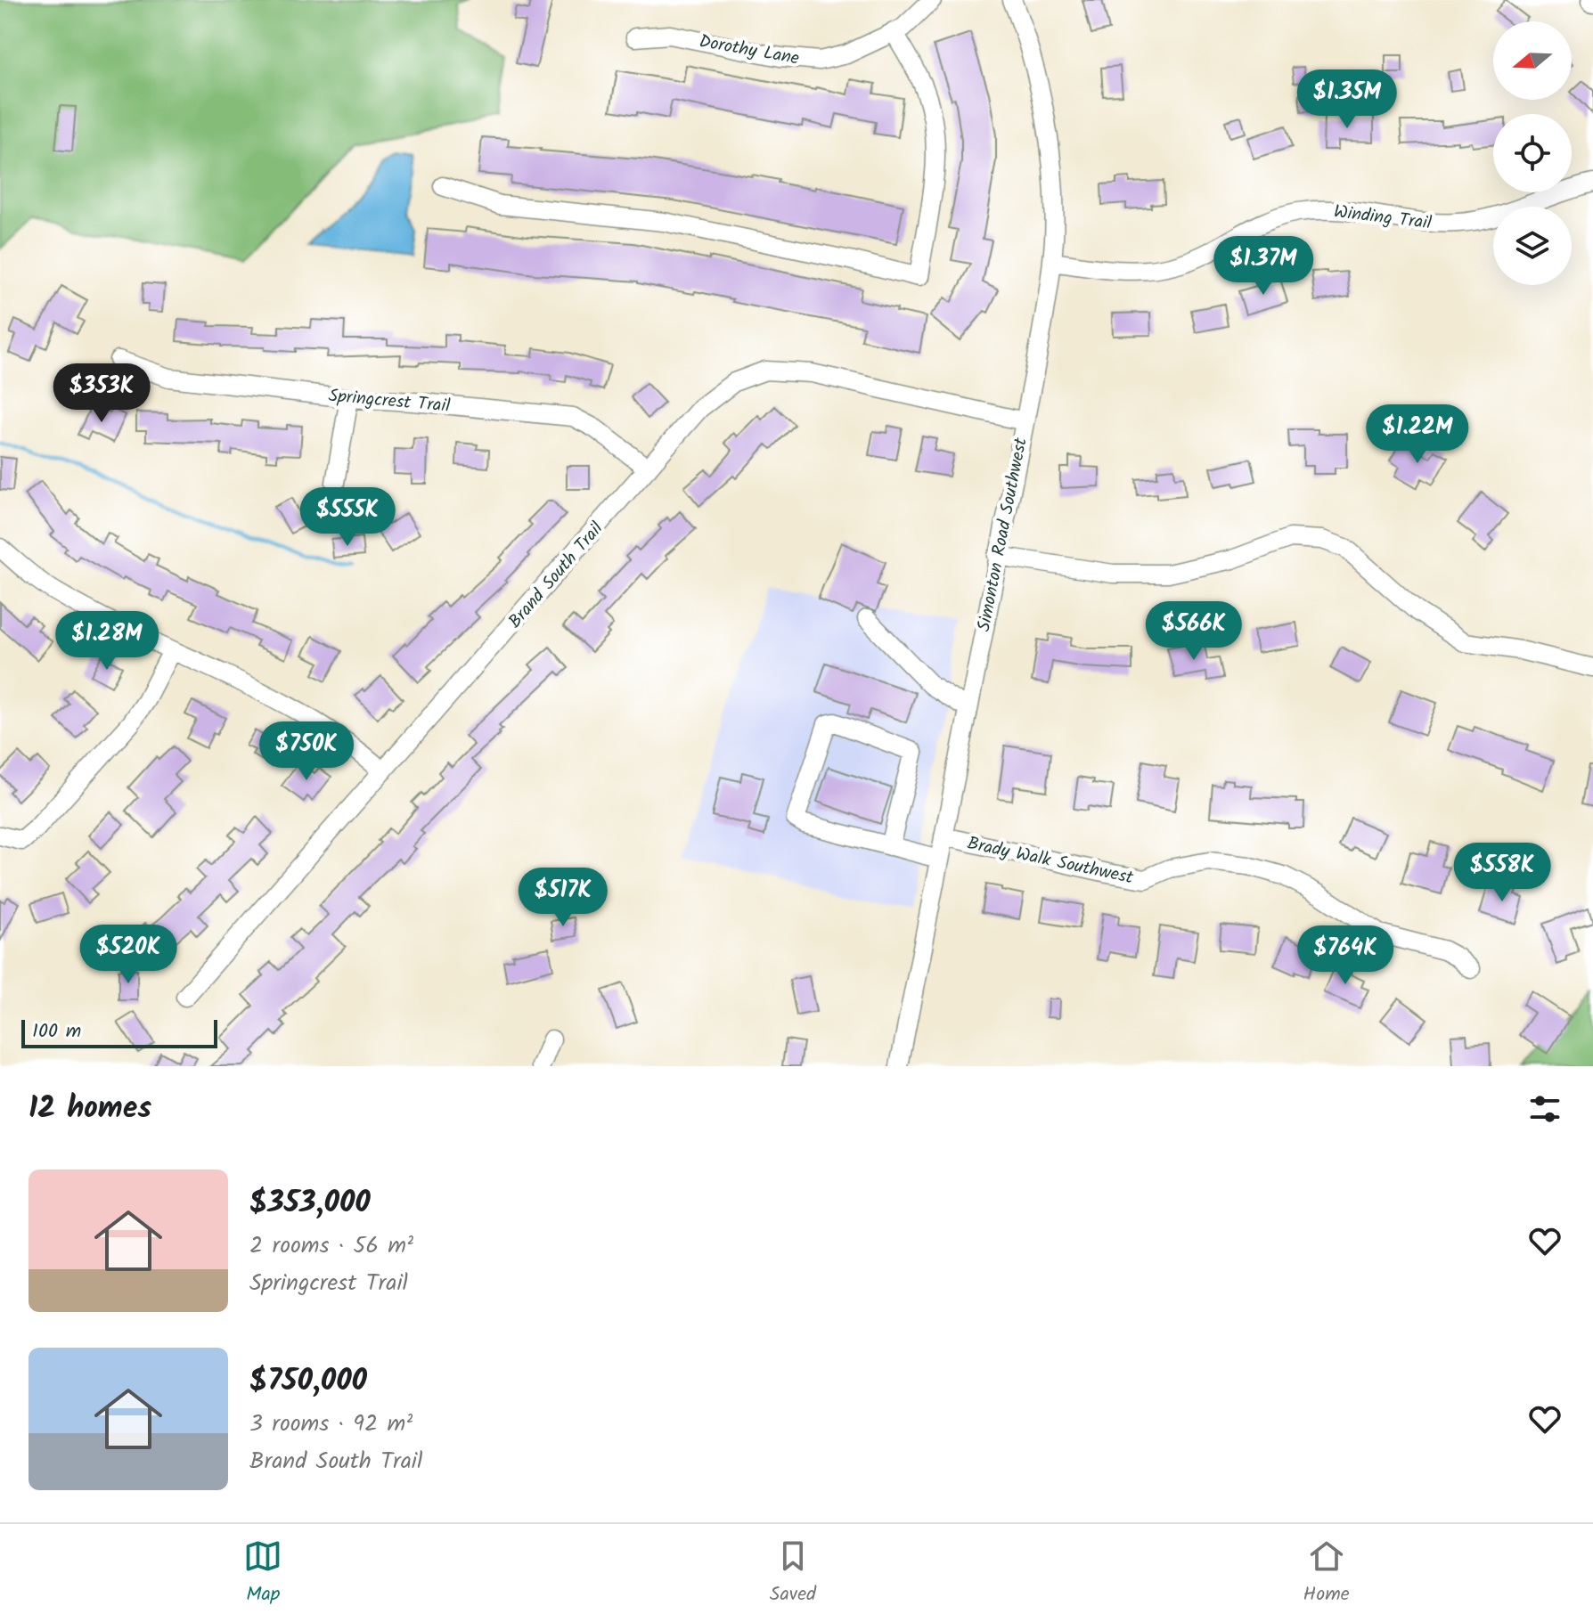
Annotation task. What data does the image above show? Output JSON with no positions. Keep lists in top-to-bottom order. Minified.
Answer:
{"streets":{"street":["Dorothy Lane","Winding Trail","Springcrest Trail","Simonton Road Southwest","Brand South Trail","Brady Walk Southwest"]},"crossings":[["Winding Trail","Simonton Road Southwest"],["Springcrest Trail","Brand South Trail"],["Simonton Road Southwest","Brand South Trail"],["Simonton Road Southwest","Brady Walk Southwest"]],"scale_bar":"100 m","north":"left","page":{"price":["$1.35M","$1.37M","$353K","$1.22M","$555K","$566K","$1.28M","$750K","$558K","$517K","$520K","$764K"],"scale":"100 m","heading":"12 homes","list":[{"name":"$353,000","note":"2 rooms · 56 m² · Springcrest Trail"},{"name":"$750,000","note":"3 rooms · 92 m² · Brand South Trail"}],"tabs":["Map","Saved","Home"]}}
